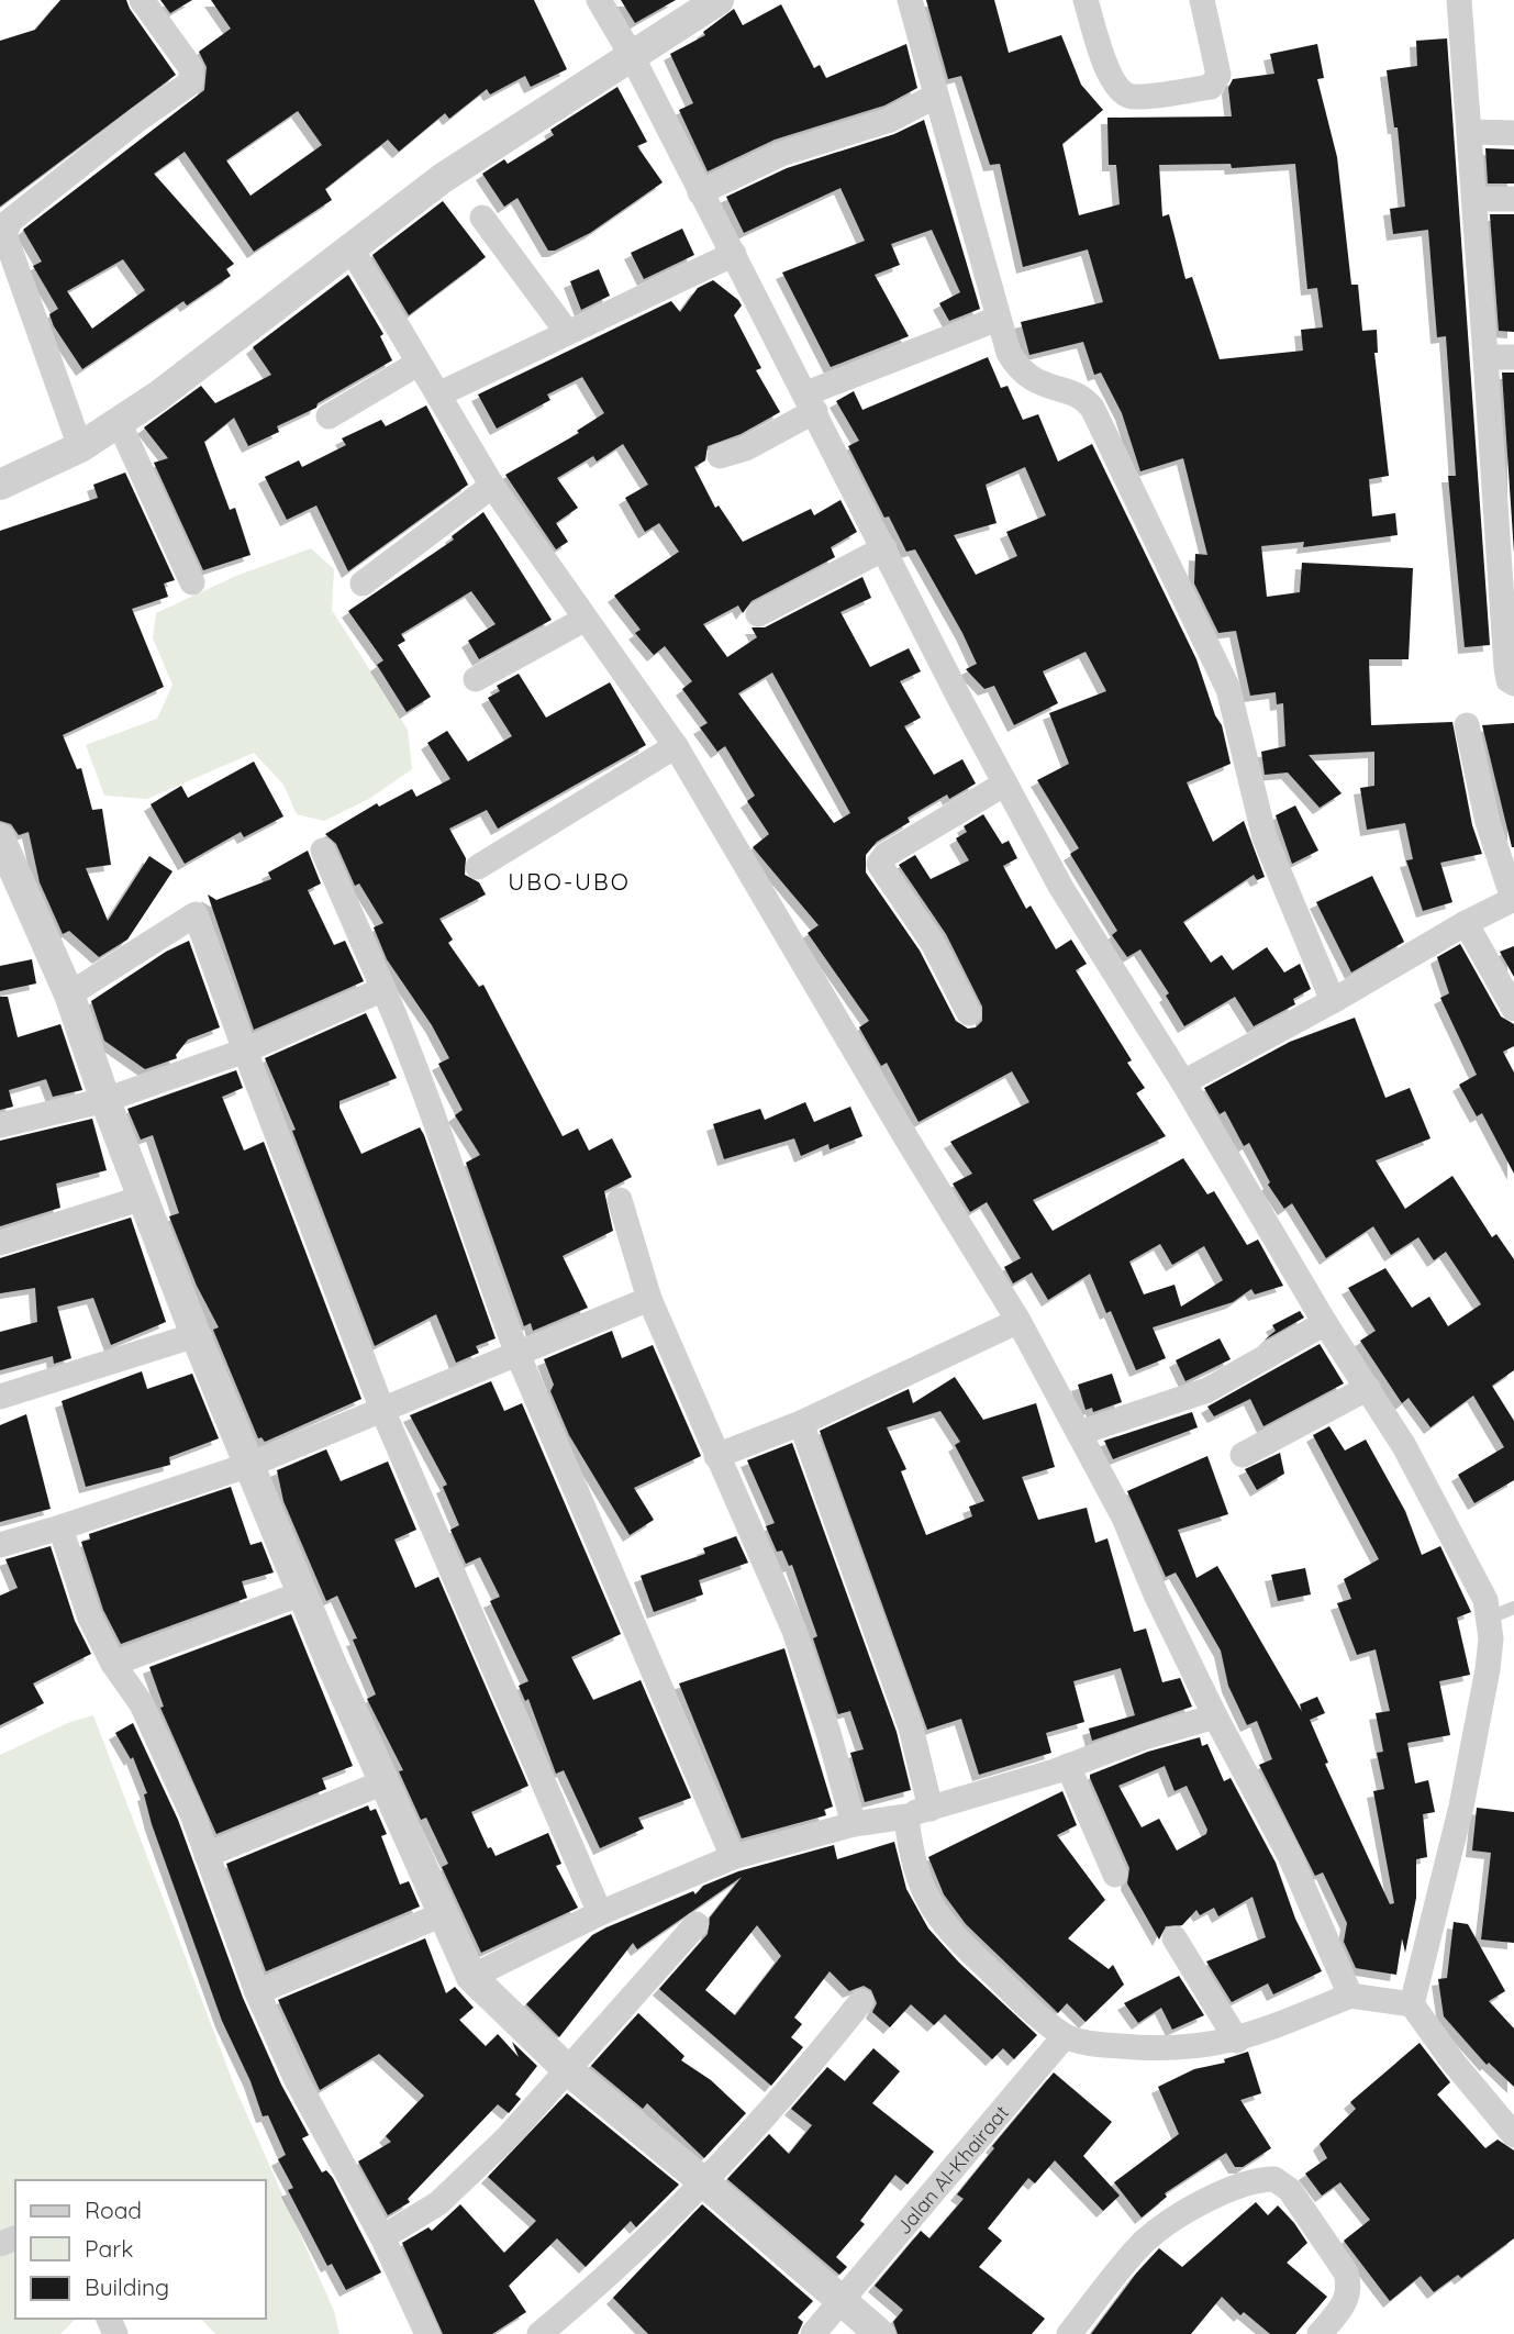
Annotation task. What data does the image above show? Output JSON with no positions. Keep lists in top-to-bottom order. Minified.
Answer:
{"streets":{"street":["Jalan Al-Khairaat"]},"districts":["UBO-UBO"],"legend":["Road","Park","Building"]}
